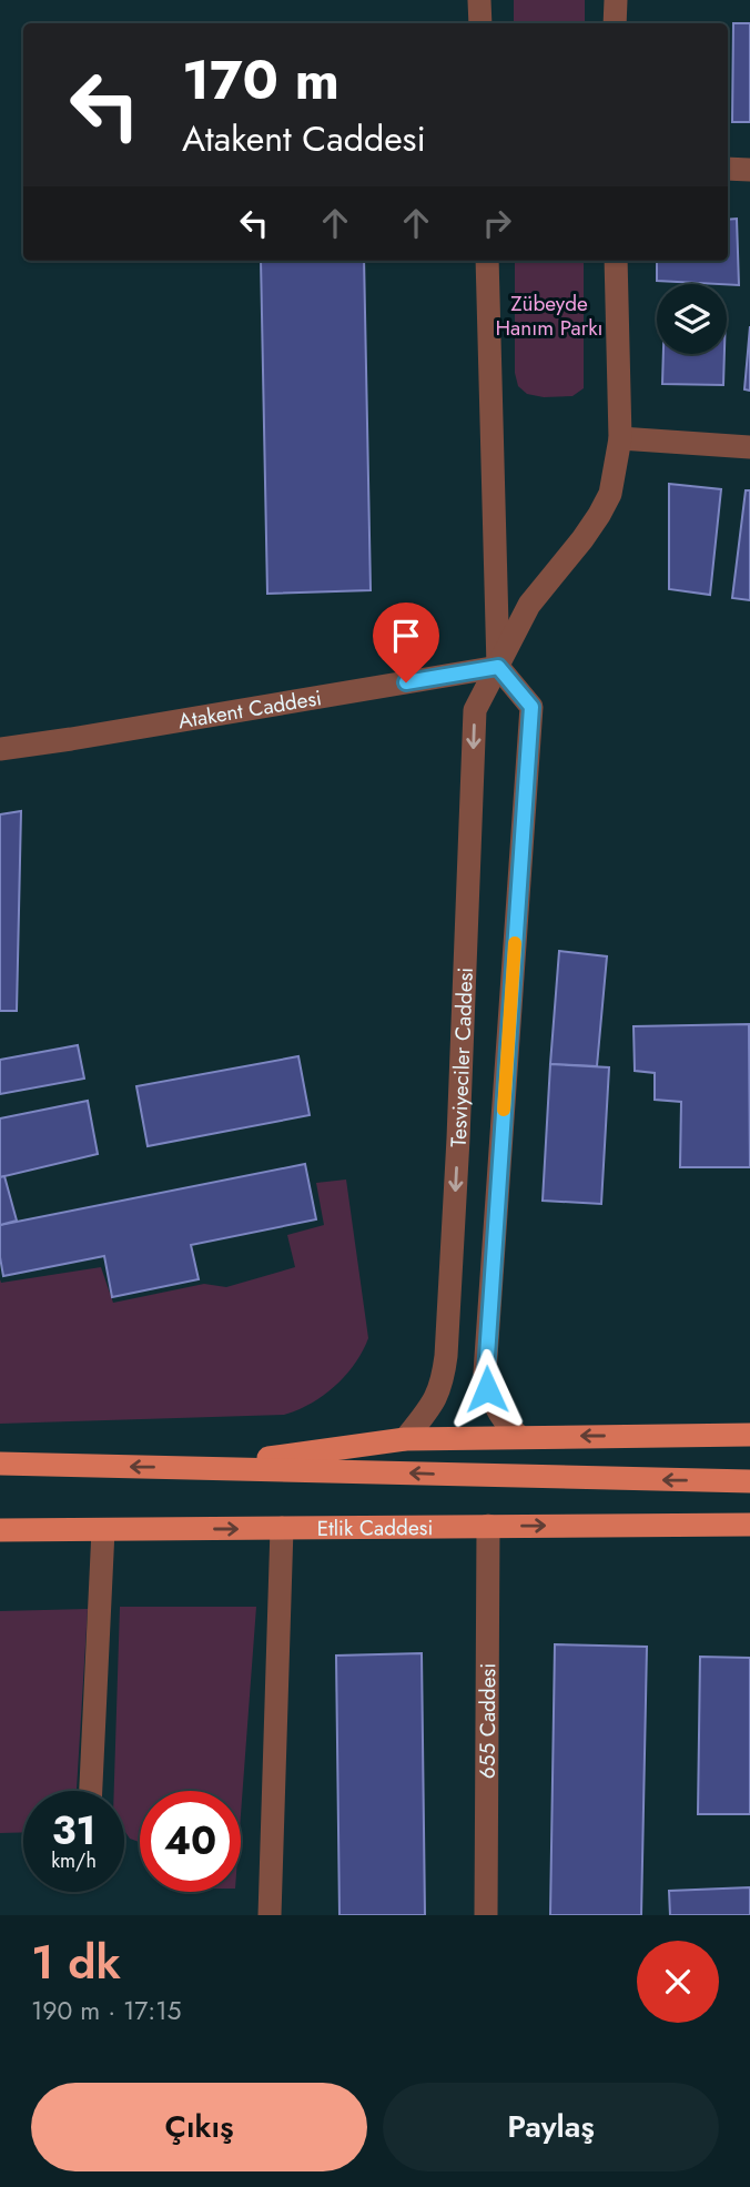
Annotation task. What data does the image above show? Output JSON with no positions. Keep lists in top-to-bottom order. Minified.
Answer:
{"streets":{"main road":["Etlik Caddesi"],"street":["Atakent Caddesi","Tesviyeciler Caddesi","655 Caddesi"]},"crossings":[["Atakent Caddesi","Tesviyeciler Caddesi"],["Etlik Caddesi","655 Caddesi"]],"parks":["Zübeyde Hanım Parkı"],"page":{"turn":["170 m","Atakent Caddesi"],"speed":"31 km/h","limit":"40","heading":["1 dk","190 m · 17:15"],"buttons":["Çıkış","Paylaş"]}}
